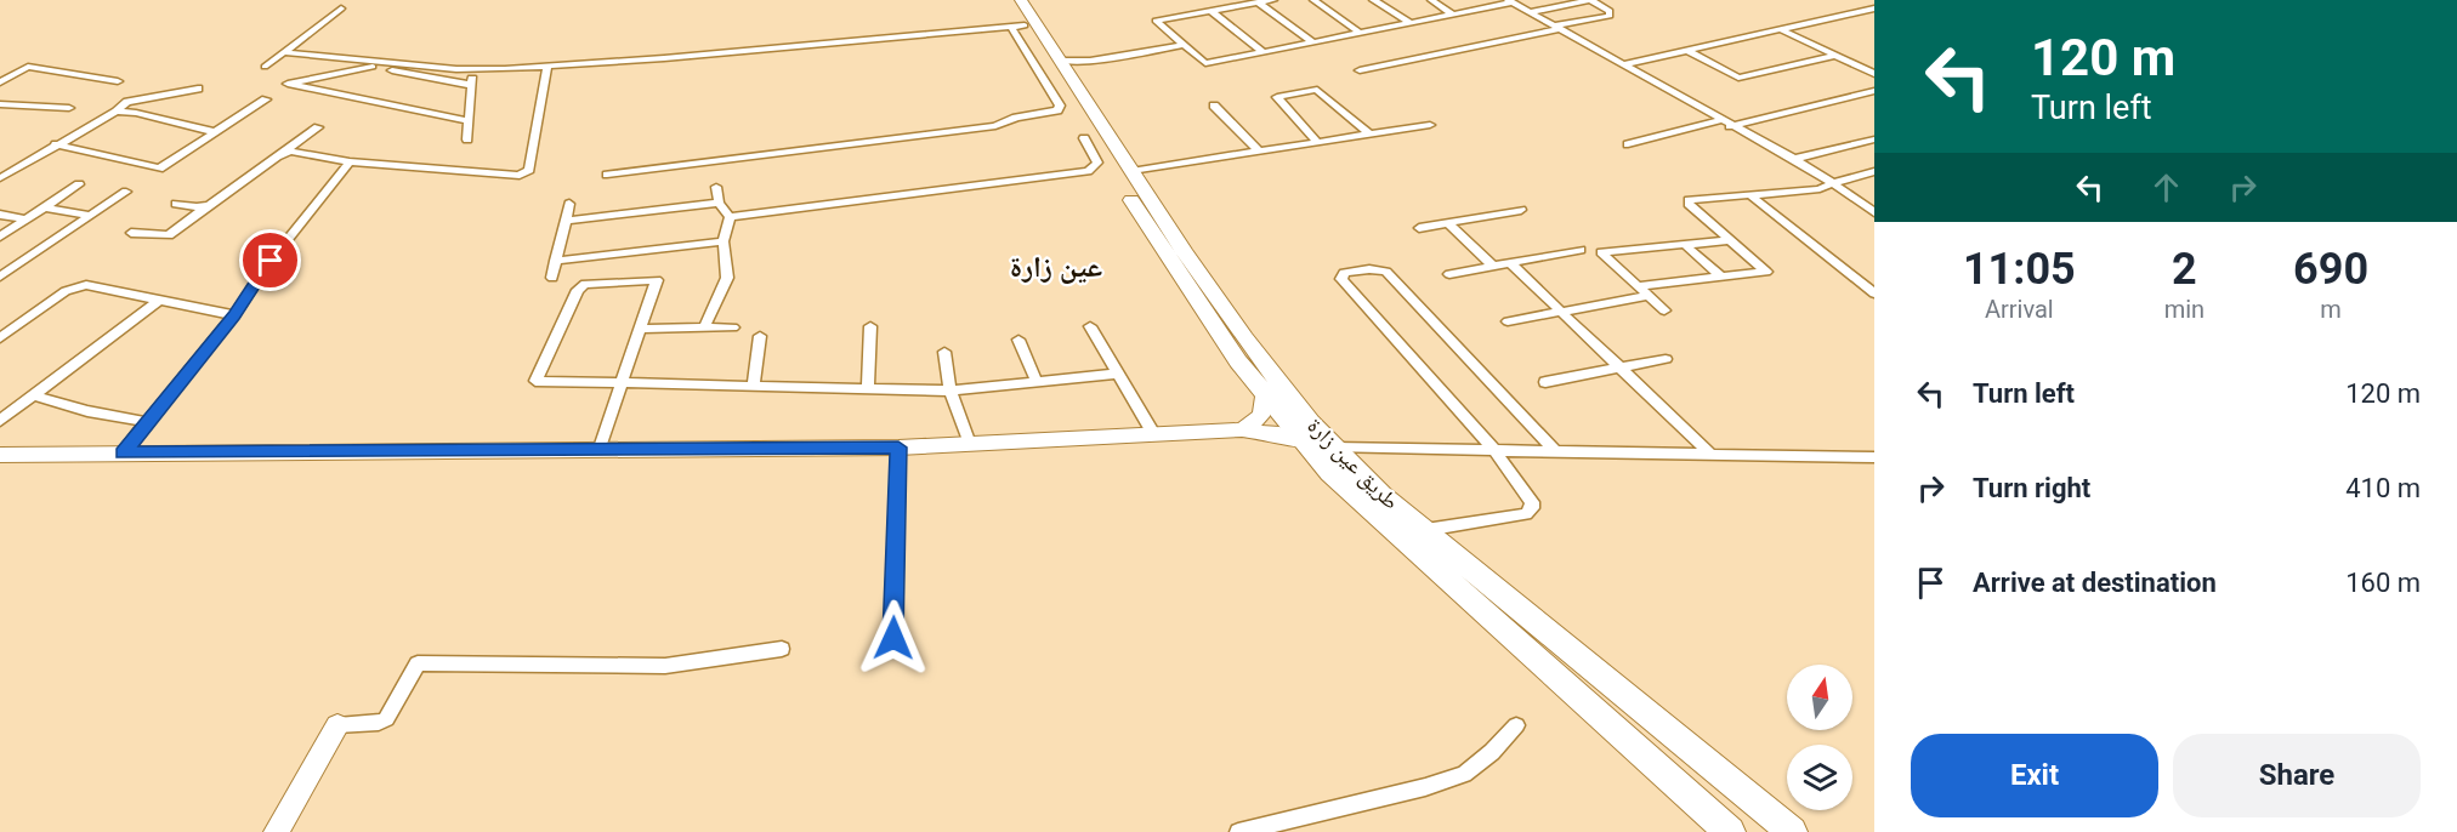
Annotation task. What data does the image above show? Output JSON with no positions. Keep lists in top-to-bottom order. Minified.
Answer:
{"streets":{"main road":["طريق عين زارة"]},"districts":["عين زارة"],"north":"top","page":{"turn":["120 m","Turn left"],"eta":["11:05","Arrival","2","min","690","m"],"list":[{"name":"Turn left","value":"120 m"},{"name":"Turn right","value":"410 m"},{"name":"Arrive at destination","value":"160 m"}],"buttons":["Exit","Share"]}}
